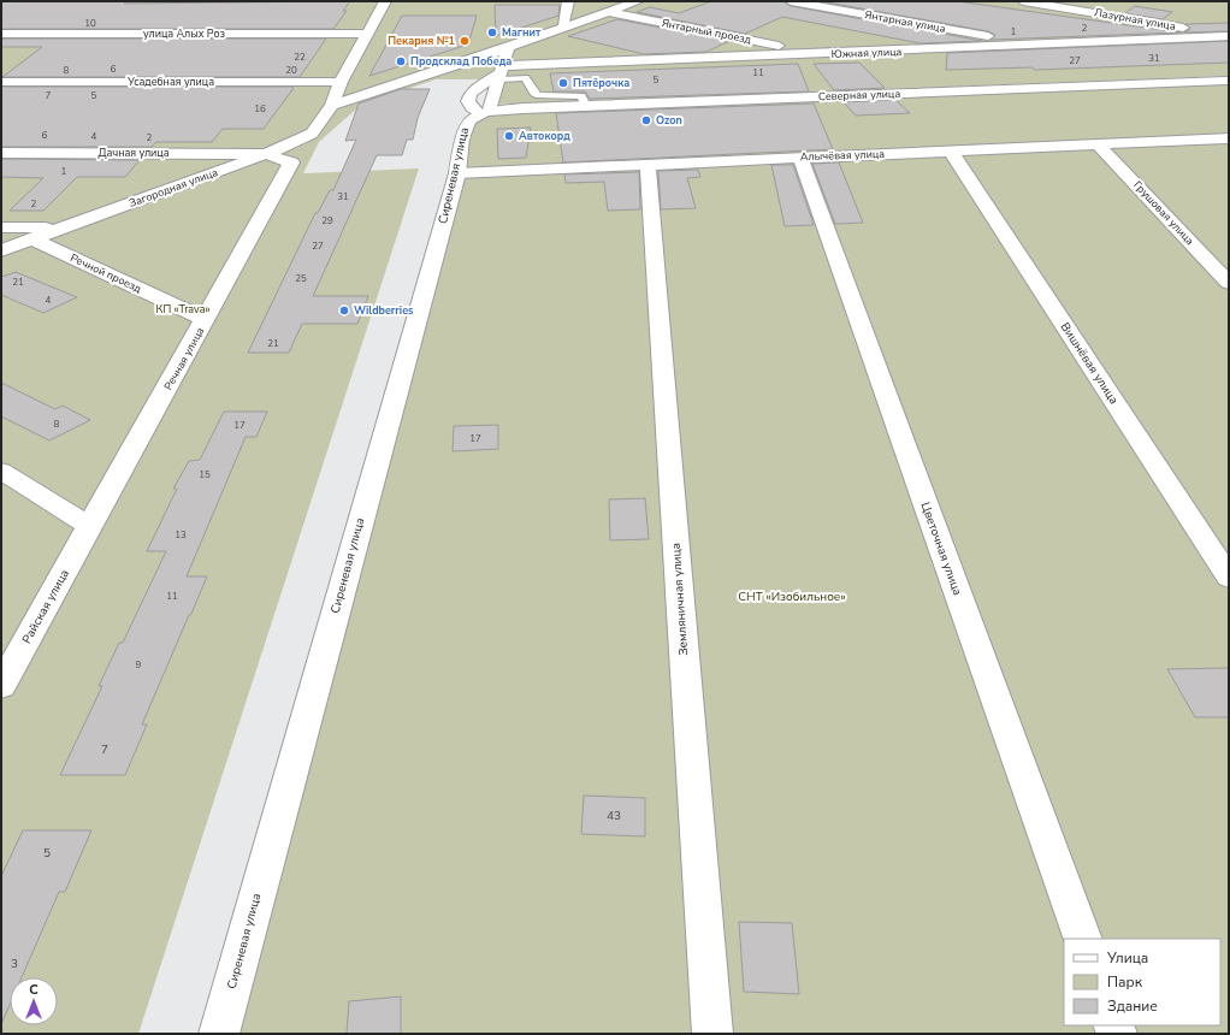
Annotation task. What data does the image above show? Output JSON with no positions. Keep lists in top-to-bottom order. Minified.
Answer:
{"streets":{"street":["Лазурная улица","Янтарная улица","Янтарный проезд","улица Алых Роз","Южная улица","Усадебная улица","Северная улица","Дачная улица","Алычёвая улица","Сиреневая улица","Загородная улица","Грушовая улица","Речной проезд","Речная улица","Вишнёвая улица","Цветочная улица","Земляничная улица","Райская улица"]},"crossings":[["Лазурная улица","Южная улица"],["Янтарная улица","Южная улица"],["Янтарный проезд","Южная улица"],["Северная улица","Сиреневая улица"],["Дачная улица","Загородная улица"],["Дачная улица","Речная улица"],["Алычёвая улица","Сиреневая улица"],["Алычёвая улица","Грушовая улица"],["Алычёвая улица","Вишнёвая улица"],["Алычёвая улица","Цветочная улица"],["Алычёвая улица","Земляничная улица"],["Загородная улица","Речной проезд"],["Загородная улица","Речная улица"],["Речной проезд","Речная улица"],["Речная улица","Райская улица"]],"parks":["КП «Trava»","СНТ «Изобильное»"],"places":["Магнит","Пекарня №1","Продсклад Победа","Пятёрочка","Ozon","Автокорд","Wildberries"],"house_numbers":["10","2","1","22","31","27","6","8","20","11","5","7","5","16","6","4","2","1","31","2","29","27","25","21","4","21","8","17","17","15","13","11","9","7","43","5","3"],"legend":["Улица","Парк","Здание"],"north":"top"}
